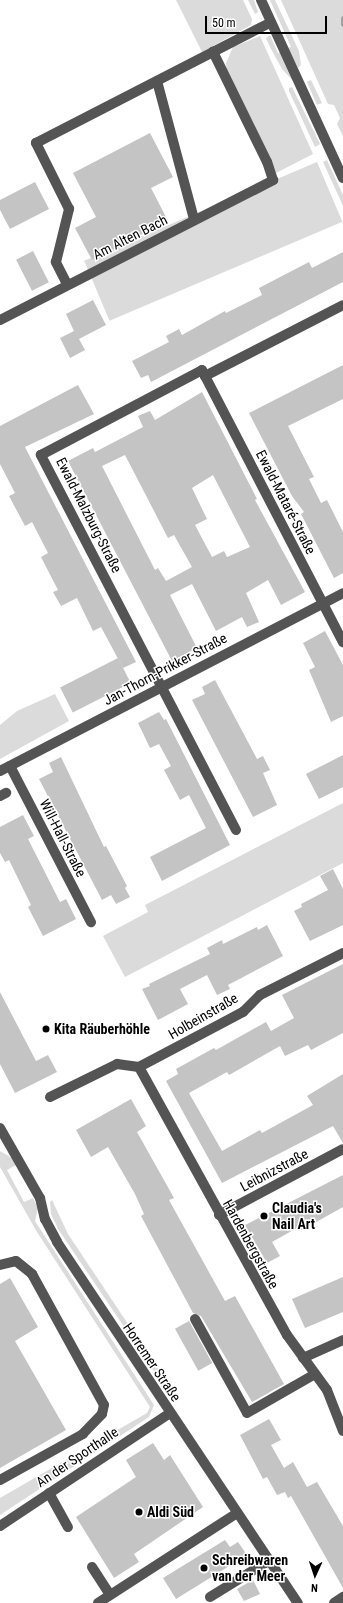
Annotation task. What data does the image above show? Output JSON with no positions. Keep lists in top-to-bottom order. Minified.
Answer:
{"streets":{"street":["Am Alten Bach","Ewald-Mataré-Straße","Ewald-Malzburg-Straße","Jan-Thorn-Prikker-Straße","Will-Hall-Straße","Holbeinstraße","Leibnizstraße","Hardenbergstraße","Horremer Straße","An der Sporthalle"]},"crossings":[["Ewald-Mataré-Straße","Ewald-Malzburg-Straße"],["Ewald-Mataré-Straße","Jan-Thorn-Prikker-Straße"],["Ewald-Malzburg-Straße","Jan-Thorn-Prikker-Straße"],["Jan-Thorn-Prikker-Straße","Will-Hall-Straße"],["Holbeinstraße","Hardenbergstraße"],["Leibnizstraße","Hardenbergstraße"],["Horremer Straße","An der Sporthalle"]],"places":["Kita Räuberhöhle","Claudia's Nail Art","Aldi Süd","Schreibwaren van der Meer"],"scale_bar":"50 m","north":"bottom"}
